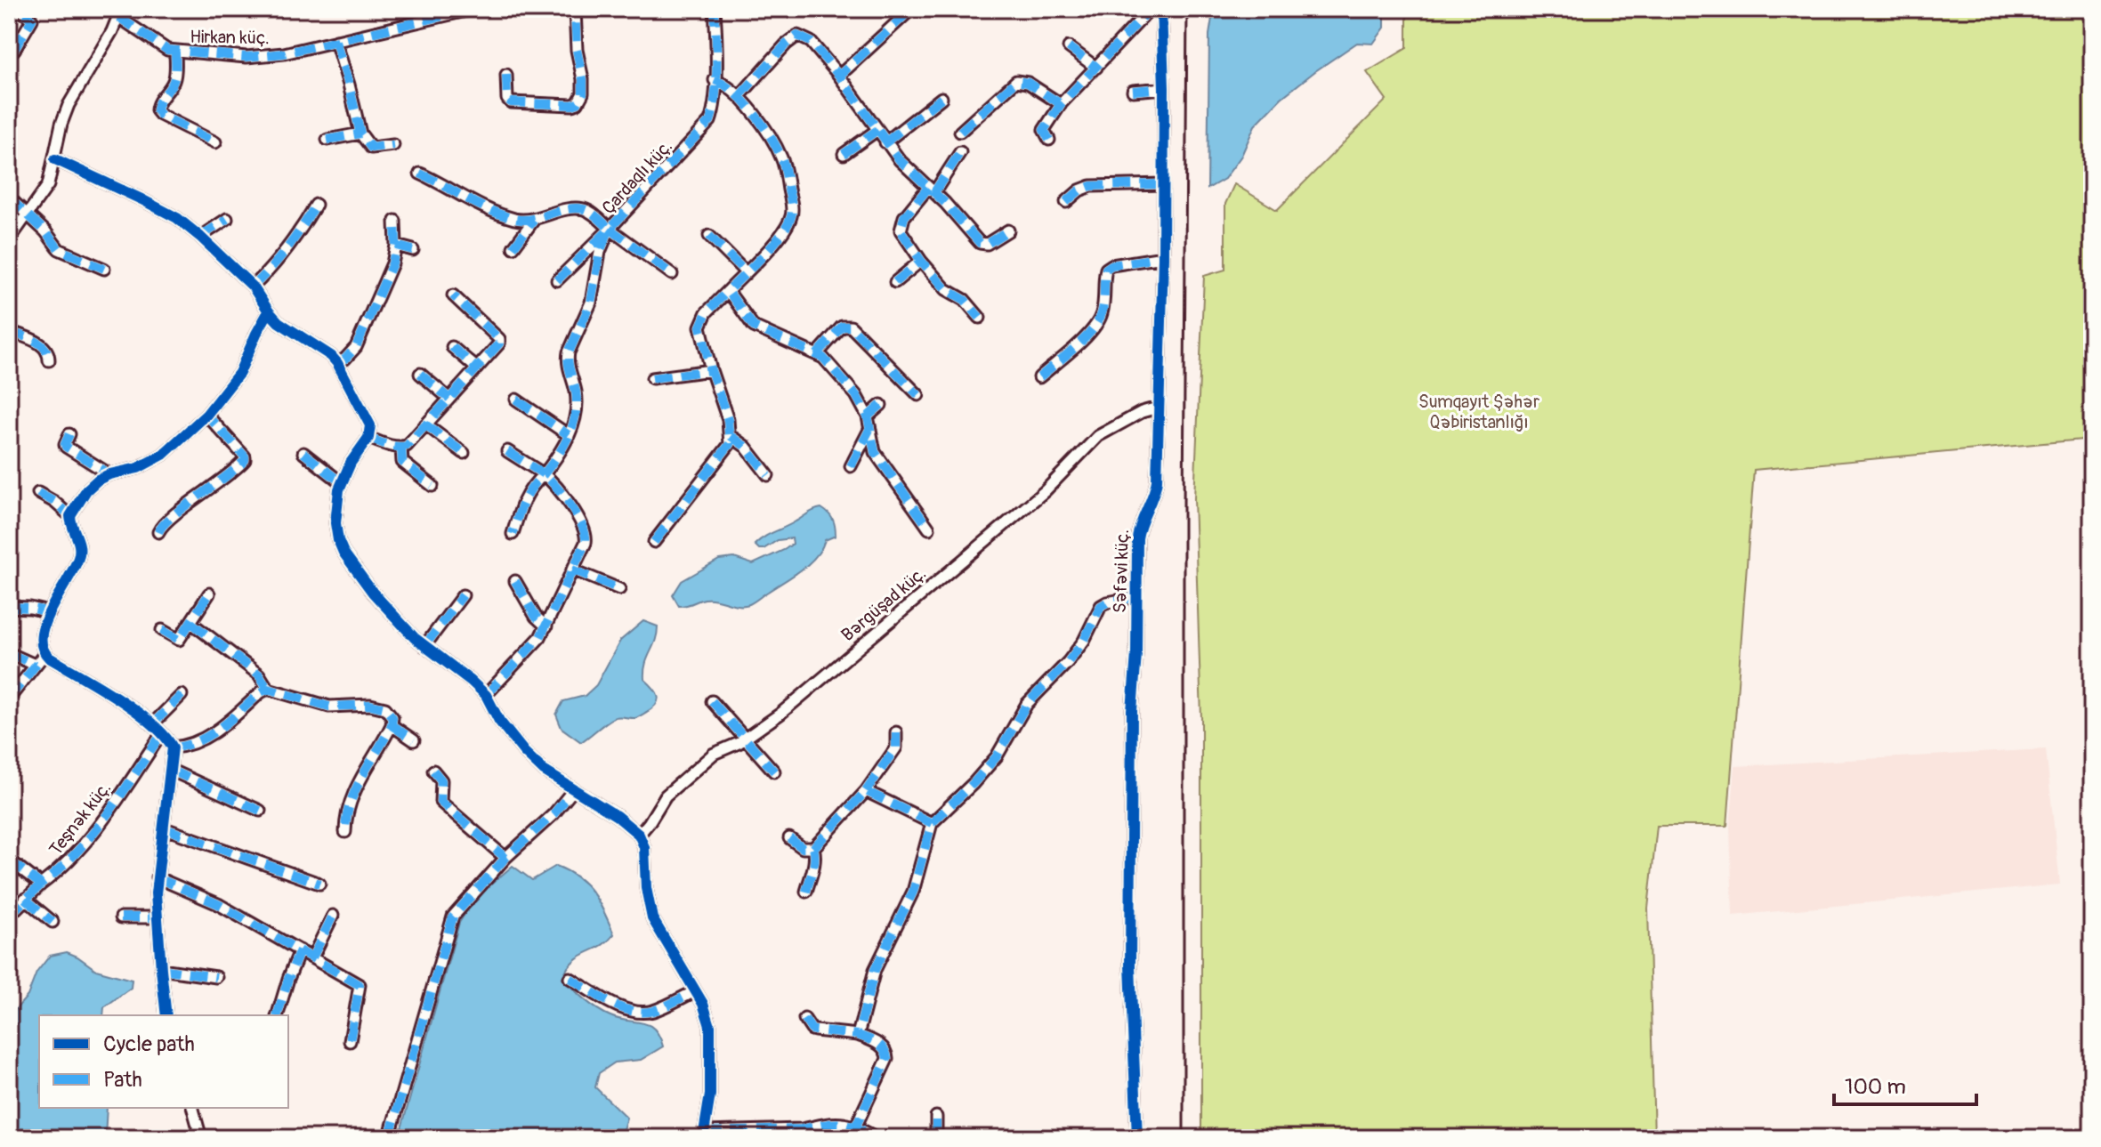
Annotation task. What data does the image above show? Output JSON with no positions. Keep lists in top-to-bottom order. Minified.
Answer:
{"streets":{"street":["Hirkan küç.","Çardaqlı küç.","Səfəvi küç.","Bərgüşad küç.","Teşnək küç."]},"crossings":[["Səfəvi küç.","Bərgüşad küç."]],"parks":["Sumqayıt Şəhər Qəbiristanlığı"],"legend":["Cycle path","Path"],"scale_bar":"100 m"}
